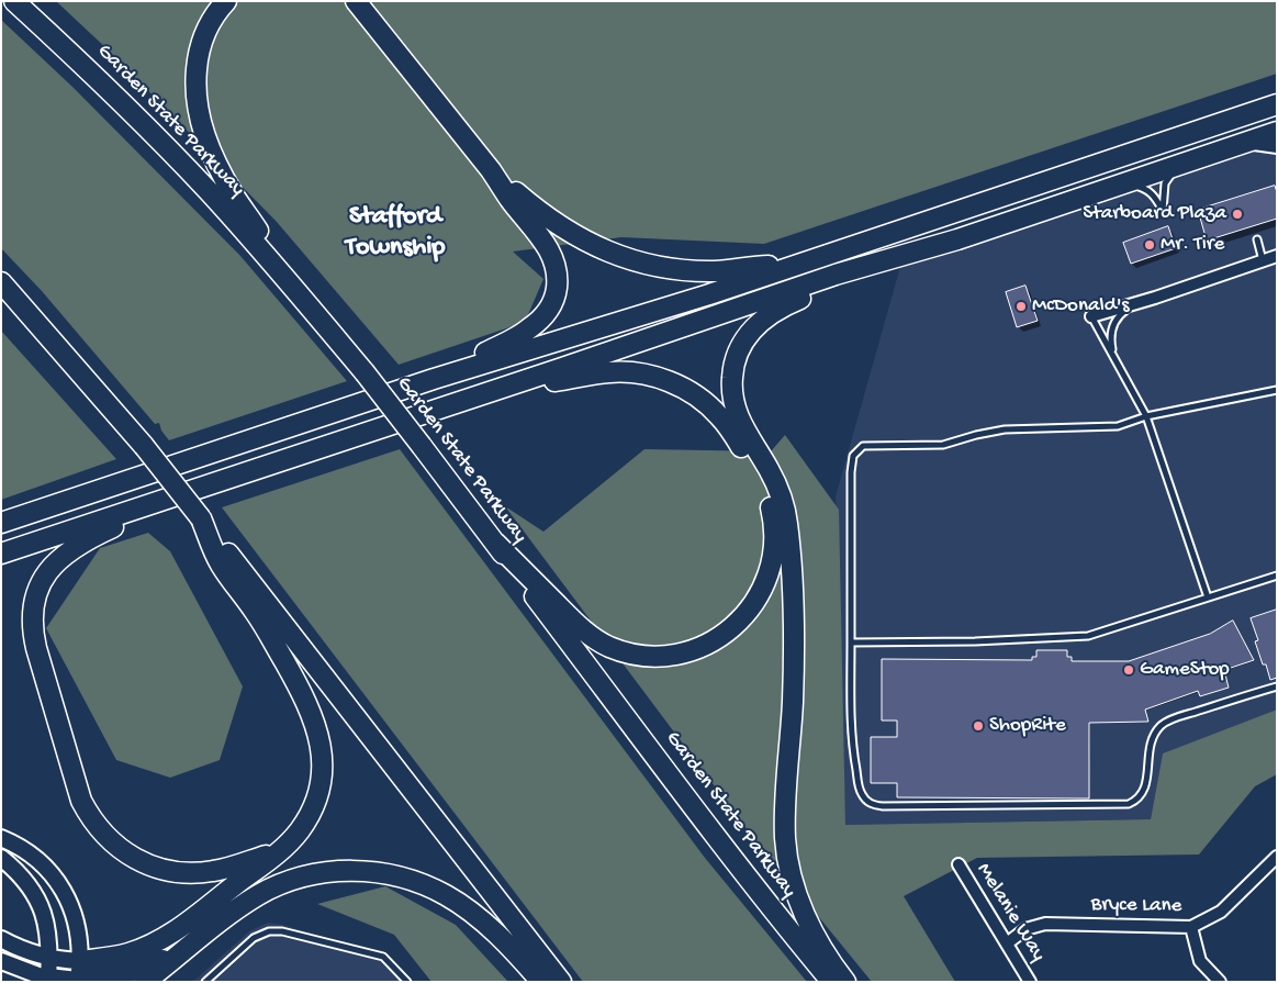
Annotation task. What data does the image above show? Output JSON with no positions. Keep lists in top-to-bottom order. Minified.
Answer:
{"streets":{"highway":["Garden State Parkway"],"street":["Bryce Lane","Melanie Way"]},"crossings":[["Bryce Lane","Melanie Way"]],"districts":["Stafford Township"],"places":["Starboard Plaza","Mr. Tire","McDonald's","GameStop","ShopRite"]}
